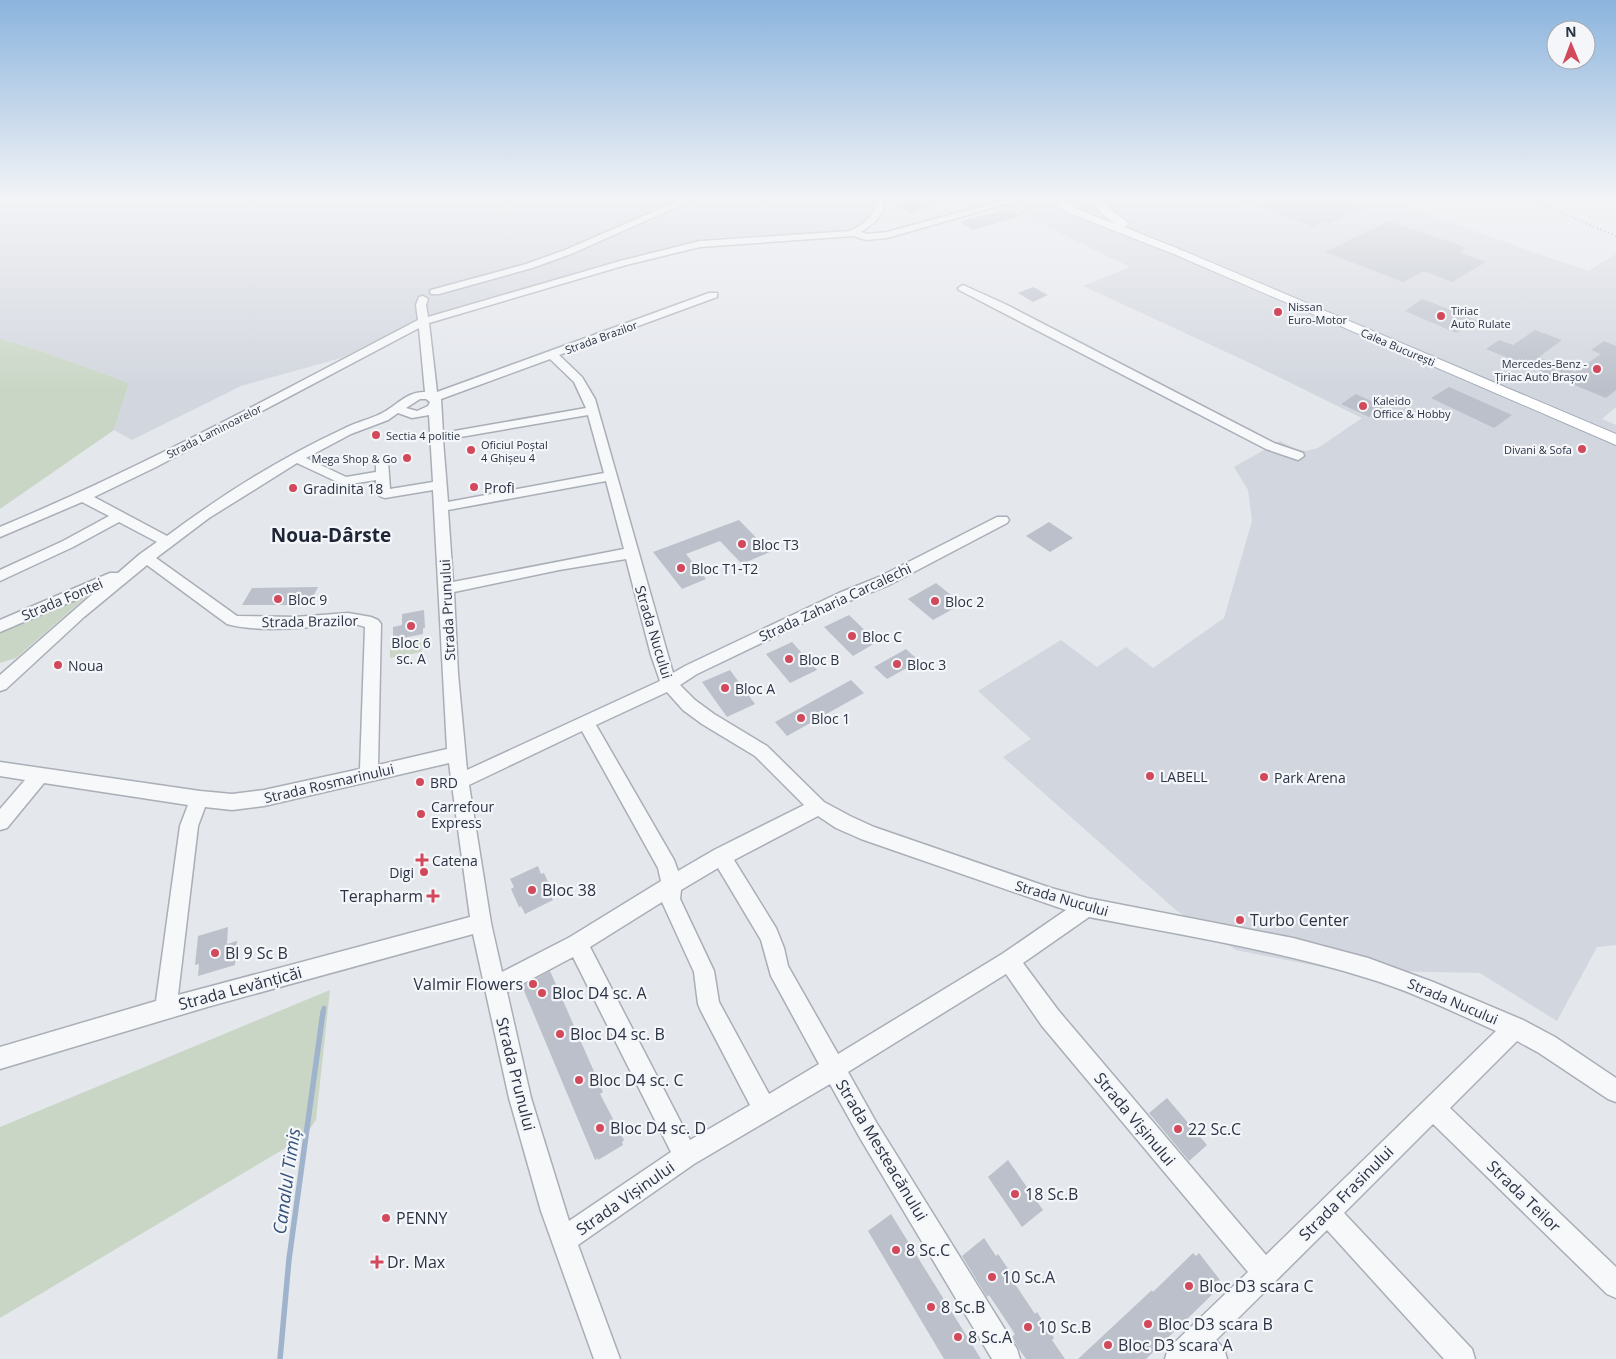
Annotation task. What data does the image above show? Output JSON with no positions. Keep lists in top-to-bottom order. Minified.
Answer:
{"streets":{"main road":["Calea București"],"street":["Strada Brazilor","Strada Laminoarelor","Strada Fontei","Strada Zaharia Carcalechi","Strada Prunului","Strada Nucului","Strada Rosmarinului","Strada Levănțicăi","Strada Vișinului","Strada Mesteacănului","Strada Frasinului","Strada Teilor"]},"crossings":[["Strada Brazilor","Strada Prunului"],["Strada Brazilor","Strada Nucului"],["Strada Brazilor","Strada Rosmarinului"],["Strada Laminoarelor","Strada Prunului"],["Strada Zaharia Carcalechi","Strada Nucului"],["Strada Prunului","Strada Rosmarinului"],["Strada Prunului","Strada Levănțicăi"],["Strada Prunului","Strada Vișinului"],["Strada Nucului","Strada Vișinului"],["Strada Nucului","Strada Frasinului"],["Strada Vișinului","Strada Mesteacănului"],["Strada Vișinului","Strada Frasinului"],["Strada Frasinului","Strada Teilor"]],"districts":["Noua-Dârste"],"water":["Canalul Timiș"],"places":{"other":["Nissan Euro-Motor","Tiriac Auto Rulate","Mercedes-Benz - Țiriac Auto Brașov","Kaleido Office & Hobby","Sectia 4 politie","Divani & Sofa","Oficiul Poștal 4 Ghișeu 4","Mega Shop & Go","Profi","Gradinita 18","Bloc T3","Bloc T1-T2","Bloc 9","Bloc 2","Bloc 6 sc. A","Bloc C","Bloc B","Bloc 3","Noua","Bloc A","Bloc 1","LABELL","Park Arena","BRD","Carrefour Express","Digi","Bloc 38","Turbo Center","Bl 9 Sc B","Valmir Flowers","Bloc D4 sc. A","Bloc D4 sc. B","Bloc D4 sc. C","Bloc D4 sc. D","22 Sc.C","18 Sc.B","PENNY","8 Sc.C","10 Sc.A","Bloc D3 scara C","8 Sc.B","Bloc D3 scara B","10 Sc.B","8 Sc.A","Bloc D3 scara A"],"health":["Catena","Terapharm","Dr. Max"]},"north":"top"}
